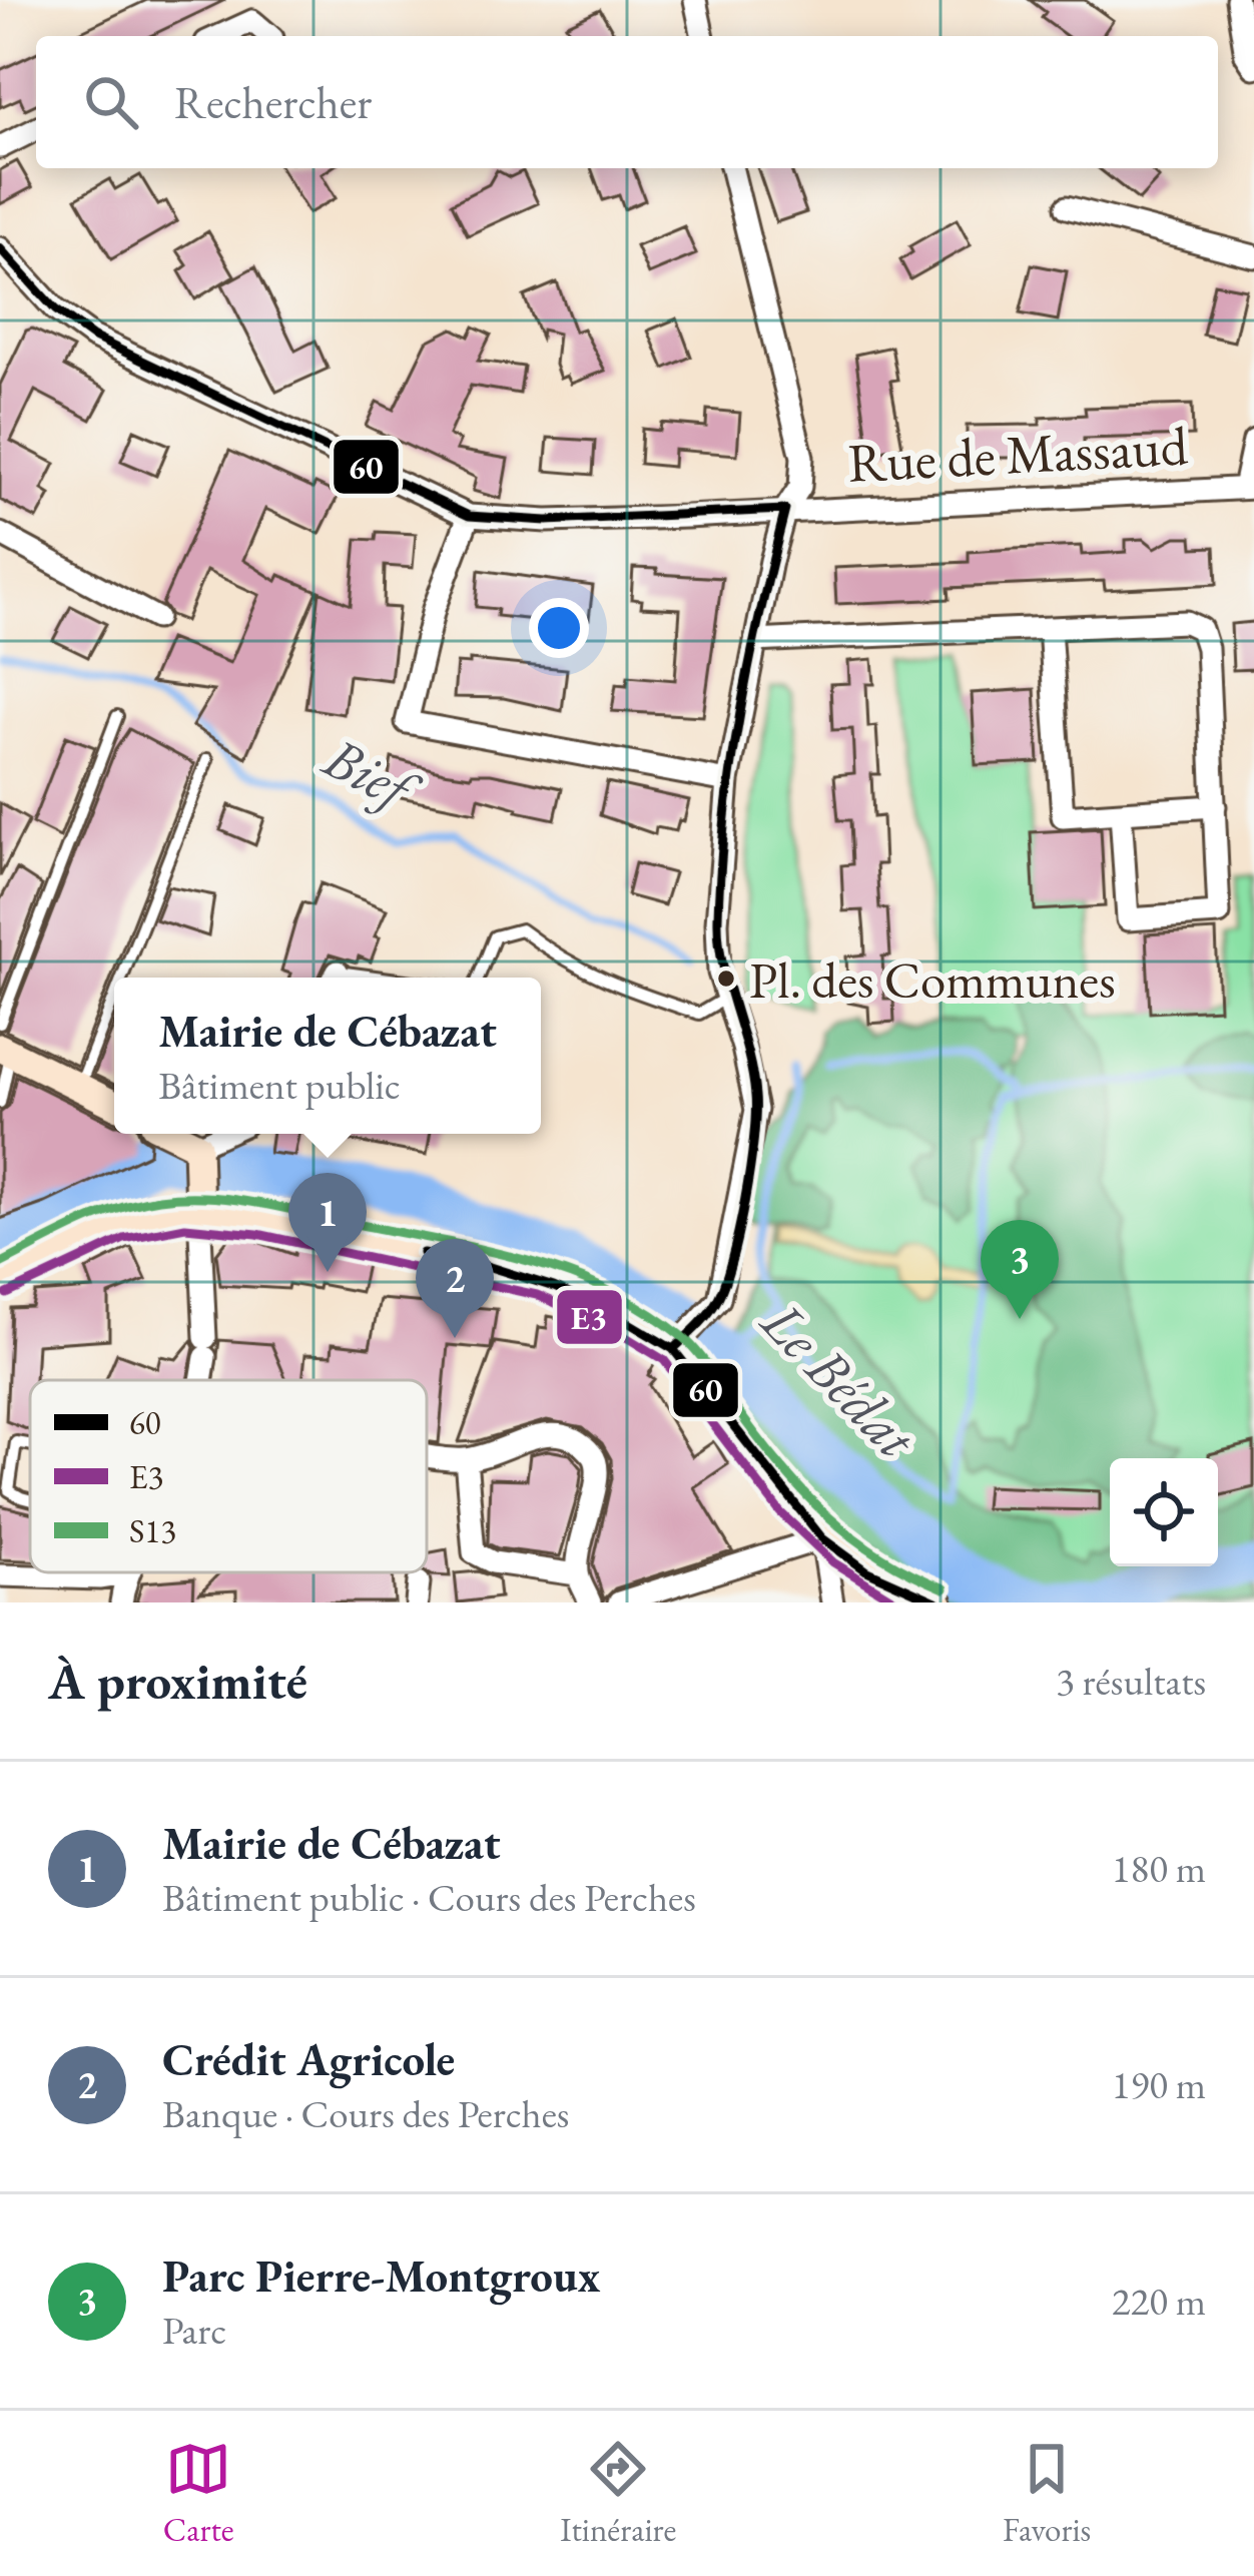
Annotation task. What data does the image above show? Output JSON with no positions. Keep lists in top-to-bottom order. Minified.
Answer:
{"streets":{"street":["Rue de Massaud"]},"water":["Bief","Le Bédat"],"places":["Pl. des Communes"],"lines":["transit line 60","transit line S13","transit line E3"],"legend":["60","E3","S13"],"page":{"search":"Rechercher","popup":["Mairie de Cébazat","Bâtiment public"],"pins":["1","3","2"],"heading":["À proximité","3 résultats"],"list":[{"mark":"1","name":"Mairie de Cébazat","note":"Bâtiment public · Cours des Perches","value":"180 m"},{"mark":"2","name":"Crédit Agricole","note":"Banque · Cours des Perches","value":"190 m"},{"mark":"3","name":"Parc Pierre-Montgroux","note":"Parc","value":"220 m"}],"nav":["Carte","Itinéraire","Favoris"]}}
